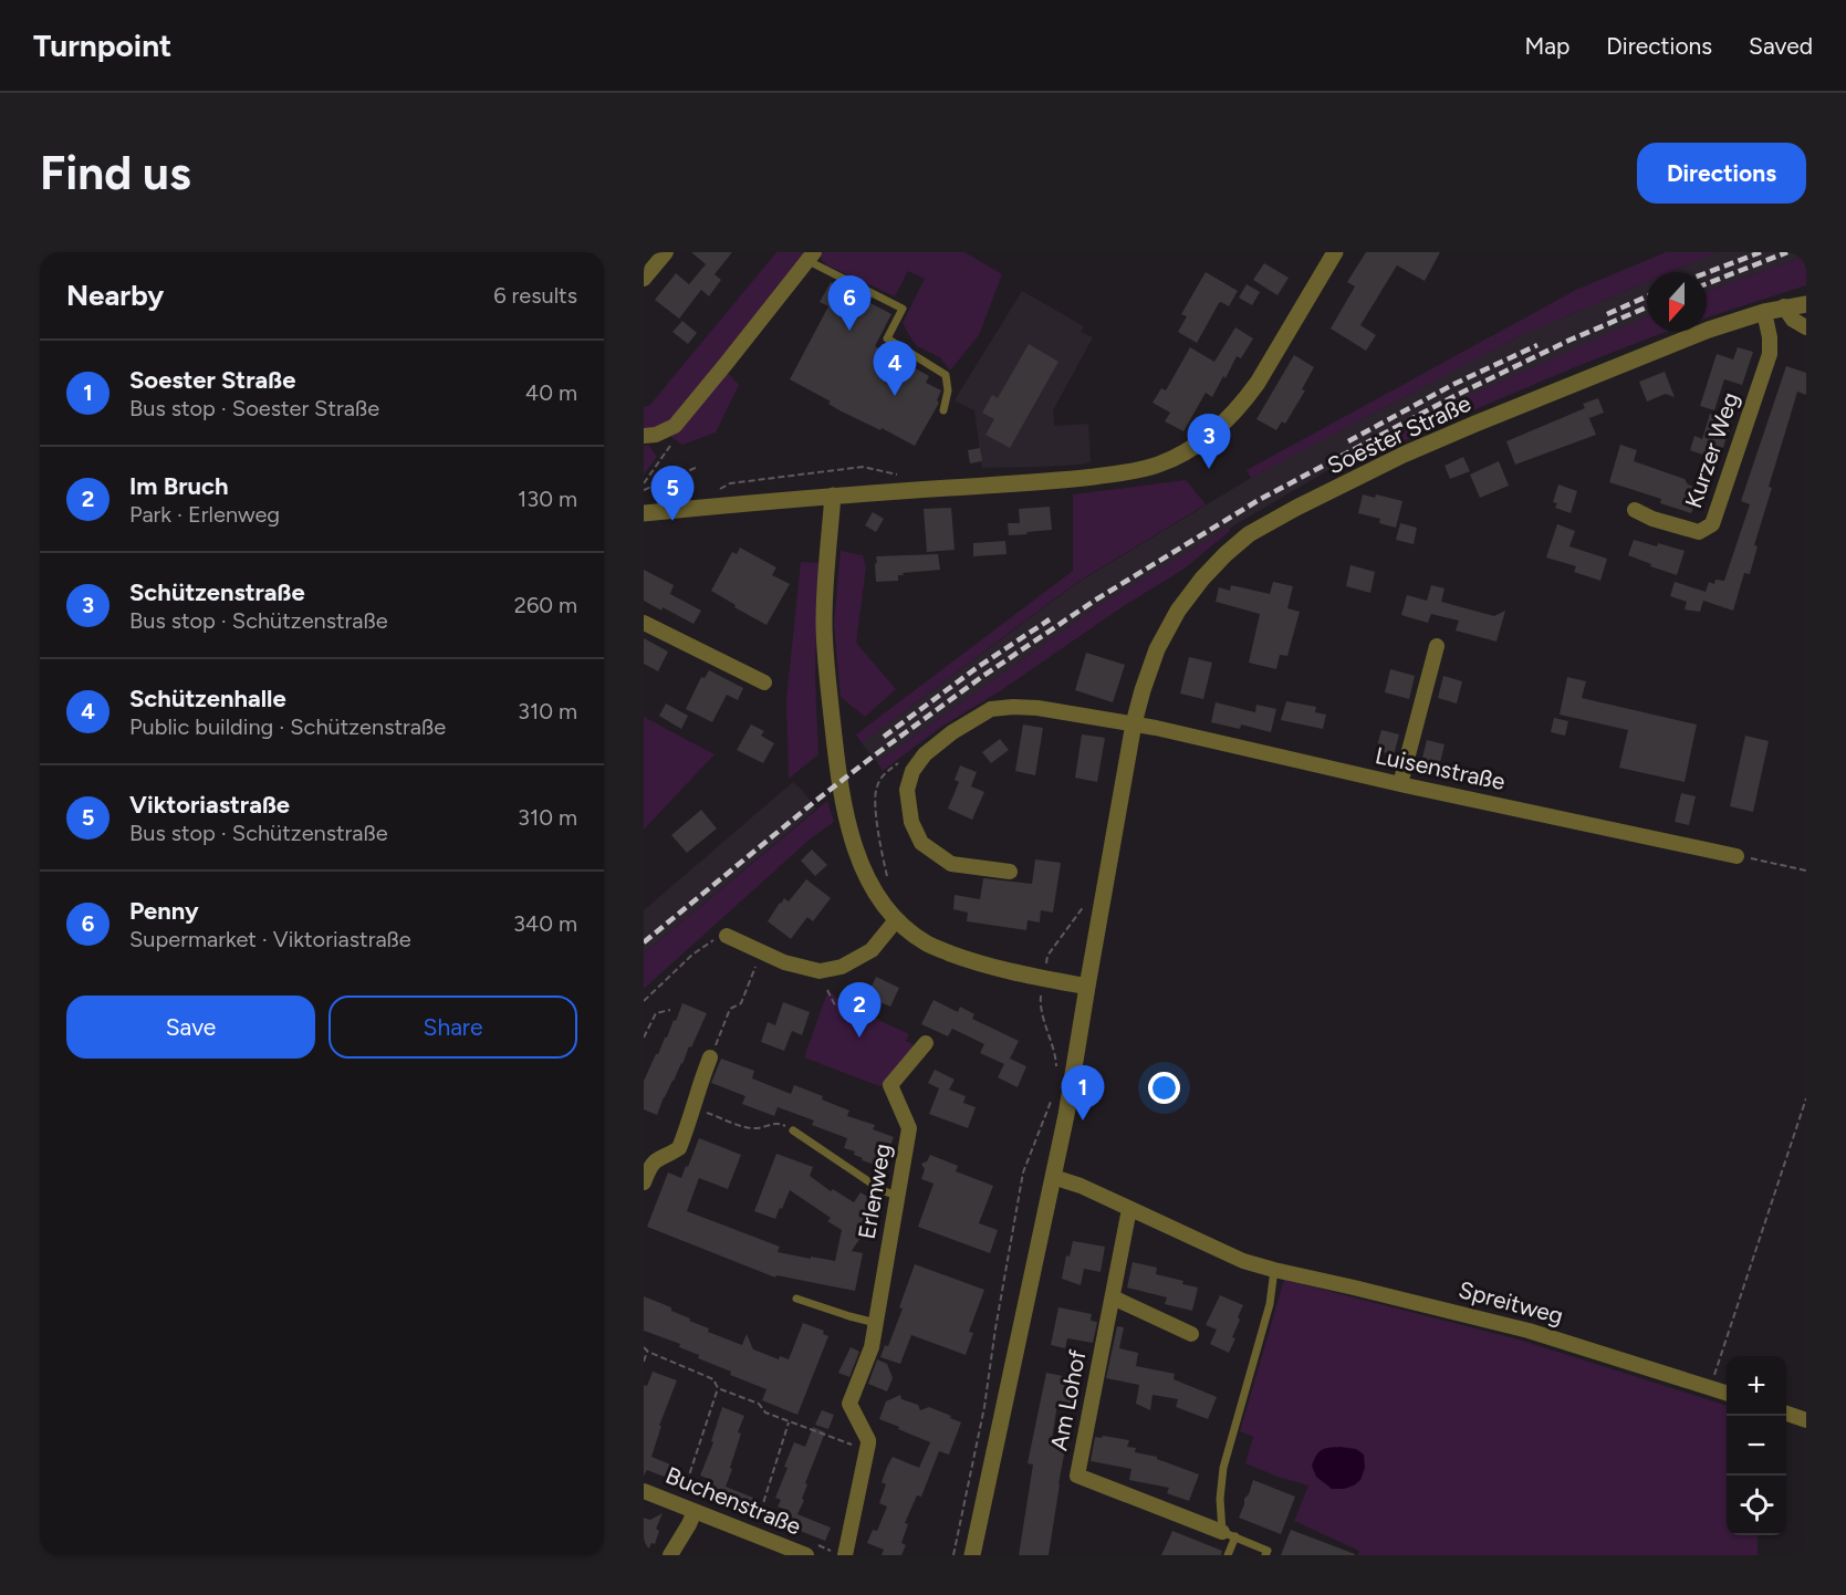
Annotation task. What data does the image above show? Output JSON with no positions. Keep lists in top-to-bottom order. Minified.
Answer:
{"streets":{"street":["Soester Straße","Kurzer Weg","Luisenstraße","Erlenweg","Spreitweg","Am Lohof","Buchenstraße"]},"crossings":[["Soester Straße","Kurzer Weg"],["Soester Straße","Luisenstraße"],["Soester Straße","Spreitweg"],["Spreitweg","Am Lohof"]],"north":"bottom","page":{"header":"Turnpoint","nav":["Map","Directions","Saved"],"buttons":["Directions",["Save","Share"]],"title":"Find us","heading":["Nearby","6 results"],"pins":["6","4","3","5","2","1"],"list":[{"mark":"1","name":"Soester Straße","note":"Bus stop · Soester Straße","value":"40 m"},{"mark":"2","name":"Im Bruch","note":"Park · Erlenweg","value":"130 m"},{"mark":"3","name":"Schützenstraße","note":"Bus stop · Schützenstraße","value":"260 m"},{"mark":"4","name":"Schützenhalle","note":"Public building · Schützenstraße","value":"310 m"},{"mark":"5","name":"Viktoriastraße","note":"Bus stop · Schützenstraße","value":"310 m"},{"mark":"6","name":"Penny","note":"Supermarket · Viktoriastraße","value":"340 m"}],"map_buttons":["+","−"]}}
